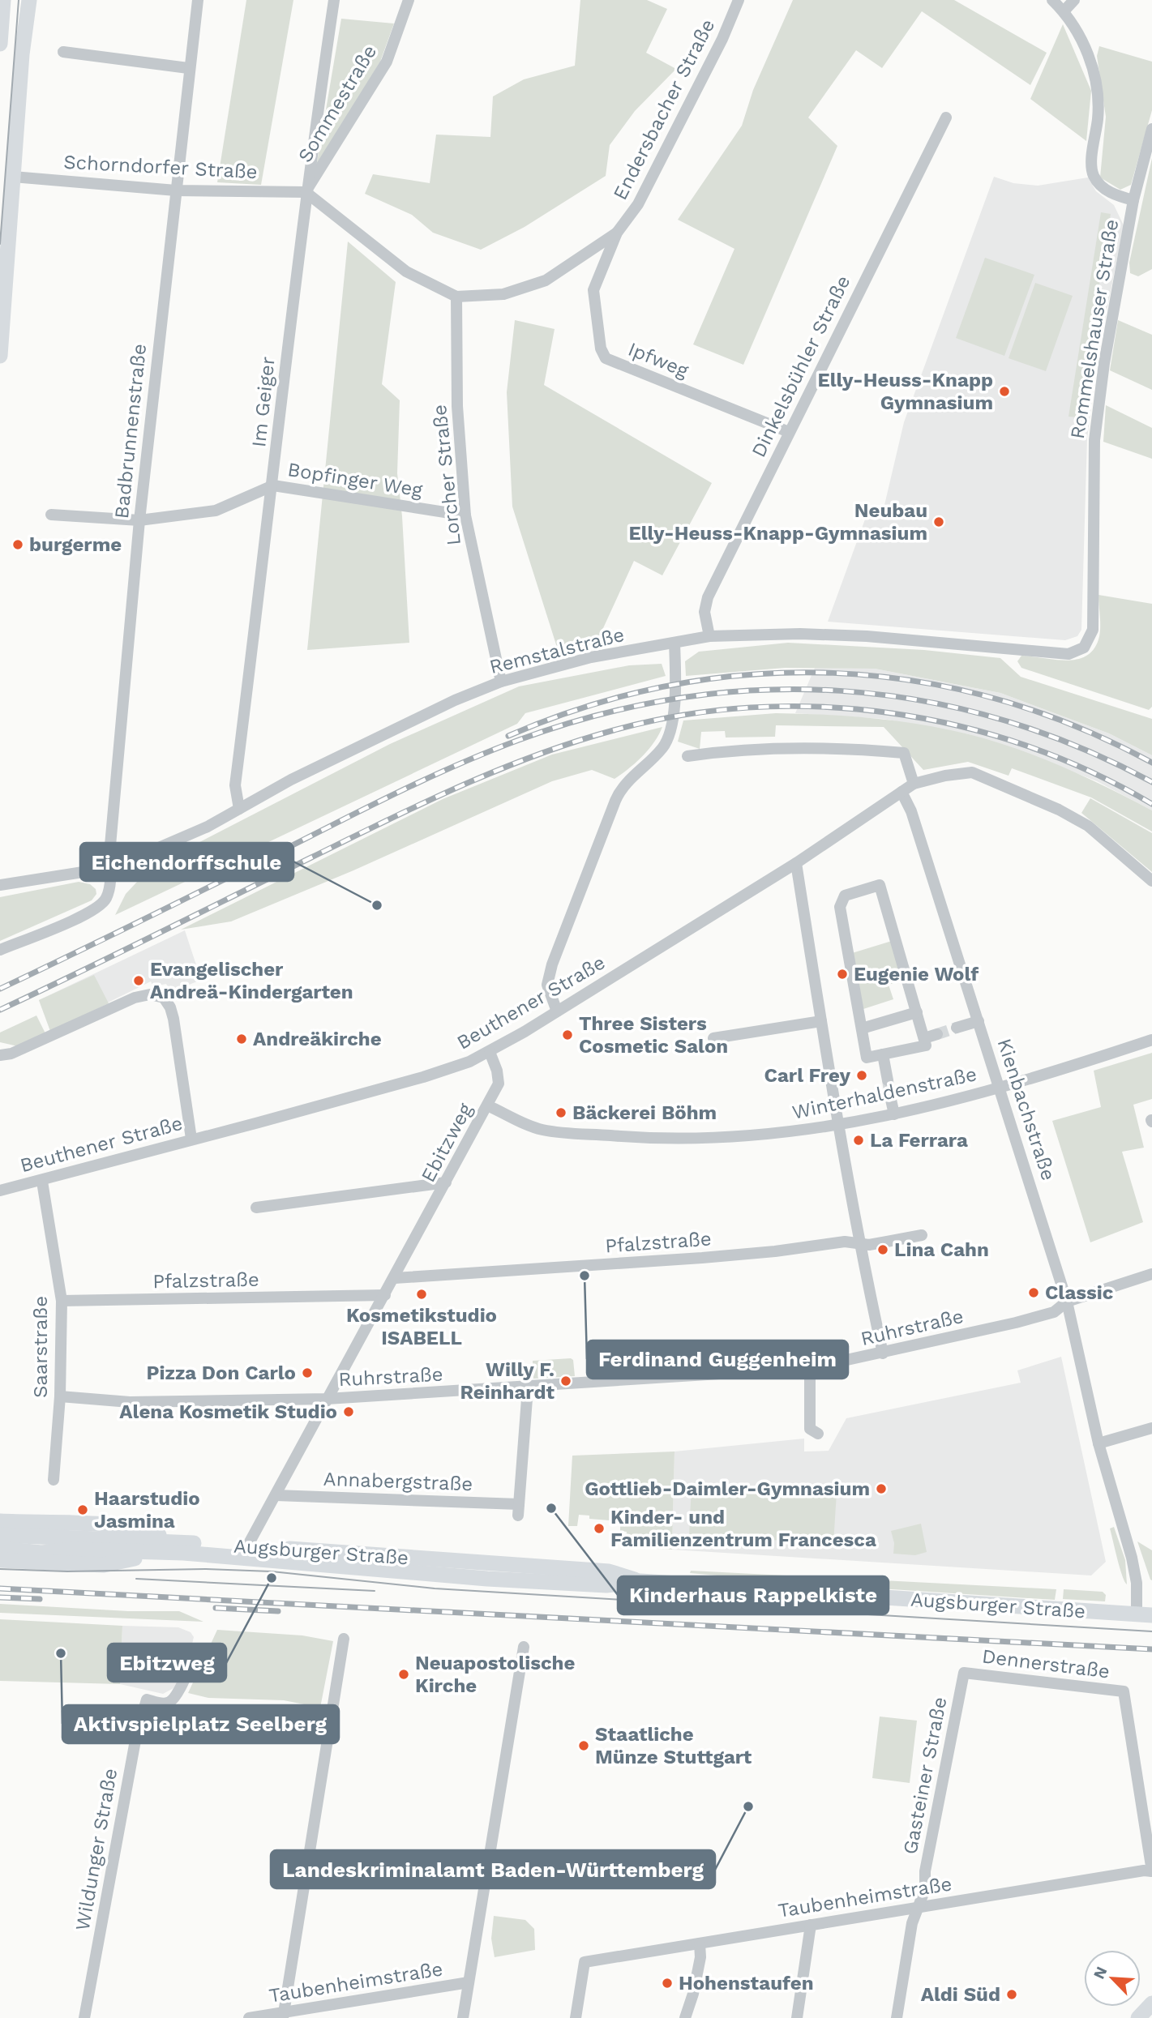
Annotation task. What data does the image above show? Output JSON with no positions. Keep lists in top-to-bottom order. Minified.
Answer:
{"streets":{"main road":["Augsburger Straße"],"street":["Sommestraße","Endersbacher Straße","Schorndorfer Straße","Rommelshauser Straße","Ipfweg","Dinkelsbühler Straße","Im Geiger","Badbrunnenstraße","Lorcher Straße","Bopfinger Weg","Remstalstraße","Beuthener Straße","Winterhaldenstraße","Kienbachstraße","Ebitzweg","Pfalzstraße","Ruhrstraße","Saarstraße","Annabergstraße","Dennerstraße","Gasteiner Straße","Wildunger Straße","Taubenheimstraße"]},"crossings":[["Sommestraße","Schorndorfer Straße"],["Sommestraße","Im Geiger"],["Endersbacher Straße","Ipfweg"],["Schorndorfer Straße","Im Geiger"],["Schorndorfer Straße","Badbrunnenstraße"],["Rommelshauser Straße","Remstalstraße"],["Ipfweg","Dinkelsbühler Straße"],["Dinkelsbühler Straße","Remstalstraße"],["Im Geiger","Bopfinger Weg"],["Im Geiger","Remstalstraße"],["Badbrunnenstraße","Remstalstraße"],["Lorcher Straße","Bopfinger Weg"],["Lorcher Straße","Remstalstraße"],["Beuthener Straße","Kienbachstraße"],["Beuthener Straße","Ebitzweg"],["Beuthener Straße","Saarstraße"],["Winterhaldenstraße","Kienbachstraße"],["Winterhaldenstraße","Ebitzweg"],["Kienbachstraße","Ruhrstraße"],["Kienbachstraße","Augsburger Straße"],["Ebitzweg","Pfalzstraße"],["Ebitzweg","Ruhrstraße"],["Ebitzweg","Annabergstraße"],["Ebitzweg","Augsburger Straße"],["Pfalzstraße","Saarstraße"],["Ruhrstraße","Saarstraße"],["Ruhrstraße","Annabergstraße"],["Dennerstraße","Gasteiner Straße"],["Dennerstraße","Taubenheimstraße"],["Gasteiner Straße","Taubenheimstraße"]],"places":["Elly-Heuss-Knapp Gymnasium","Neubau Elly-Heuss-Knapp-Gymnasium","burgerme","Eichendorffschule","Eugenie Wolf","Evangelischer Andreä-Kindergarten","Three Sisters Cosmetic Salon","Andreäkirche","Carl Frey","Bäckerei Böhm","La Ferrara","Lina Cahn","Ferdinand Guggenheim","Classic","Kosmetikstudio ISABELL","Pizza Don Carlo","Willy F. Reinhardt","Alena Kosmetik Studio","Gottlieb-Daimler-Gymnasium","Kinderhaus Rappelkiste","Haarstudio Jasmina","Kinder- und Familienzentrum Francesca","Ebitzweg","Aktivspielplatz Seelberg","Neuapostolische Kirche","Staatliche Münze Stuttgart","Landeskriminalamt Baden-Württemberg","Hohenstaufen","Aldi Süd"],"north":"top left"}
